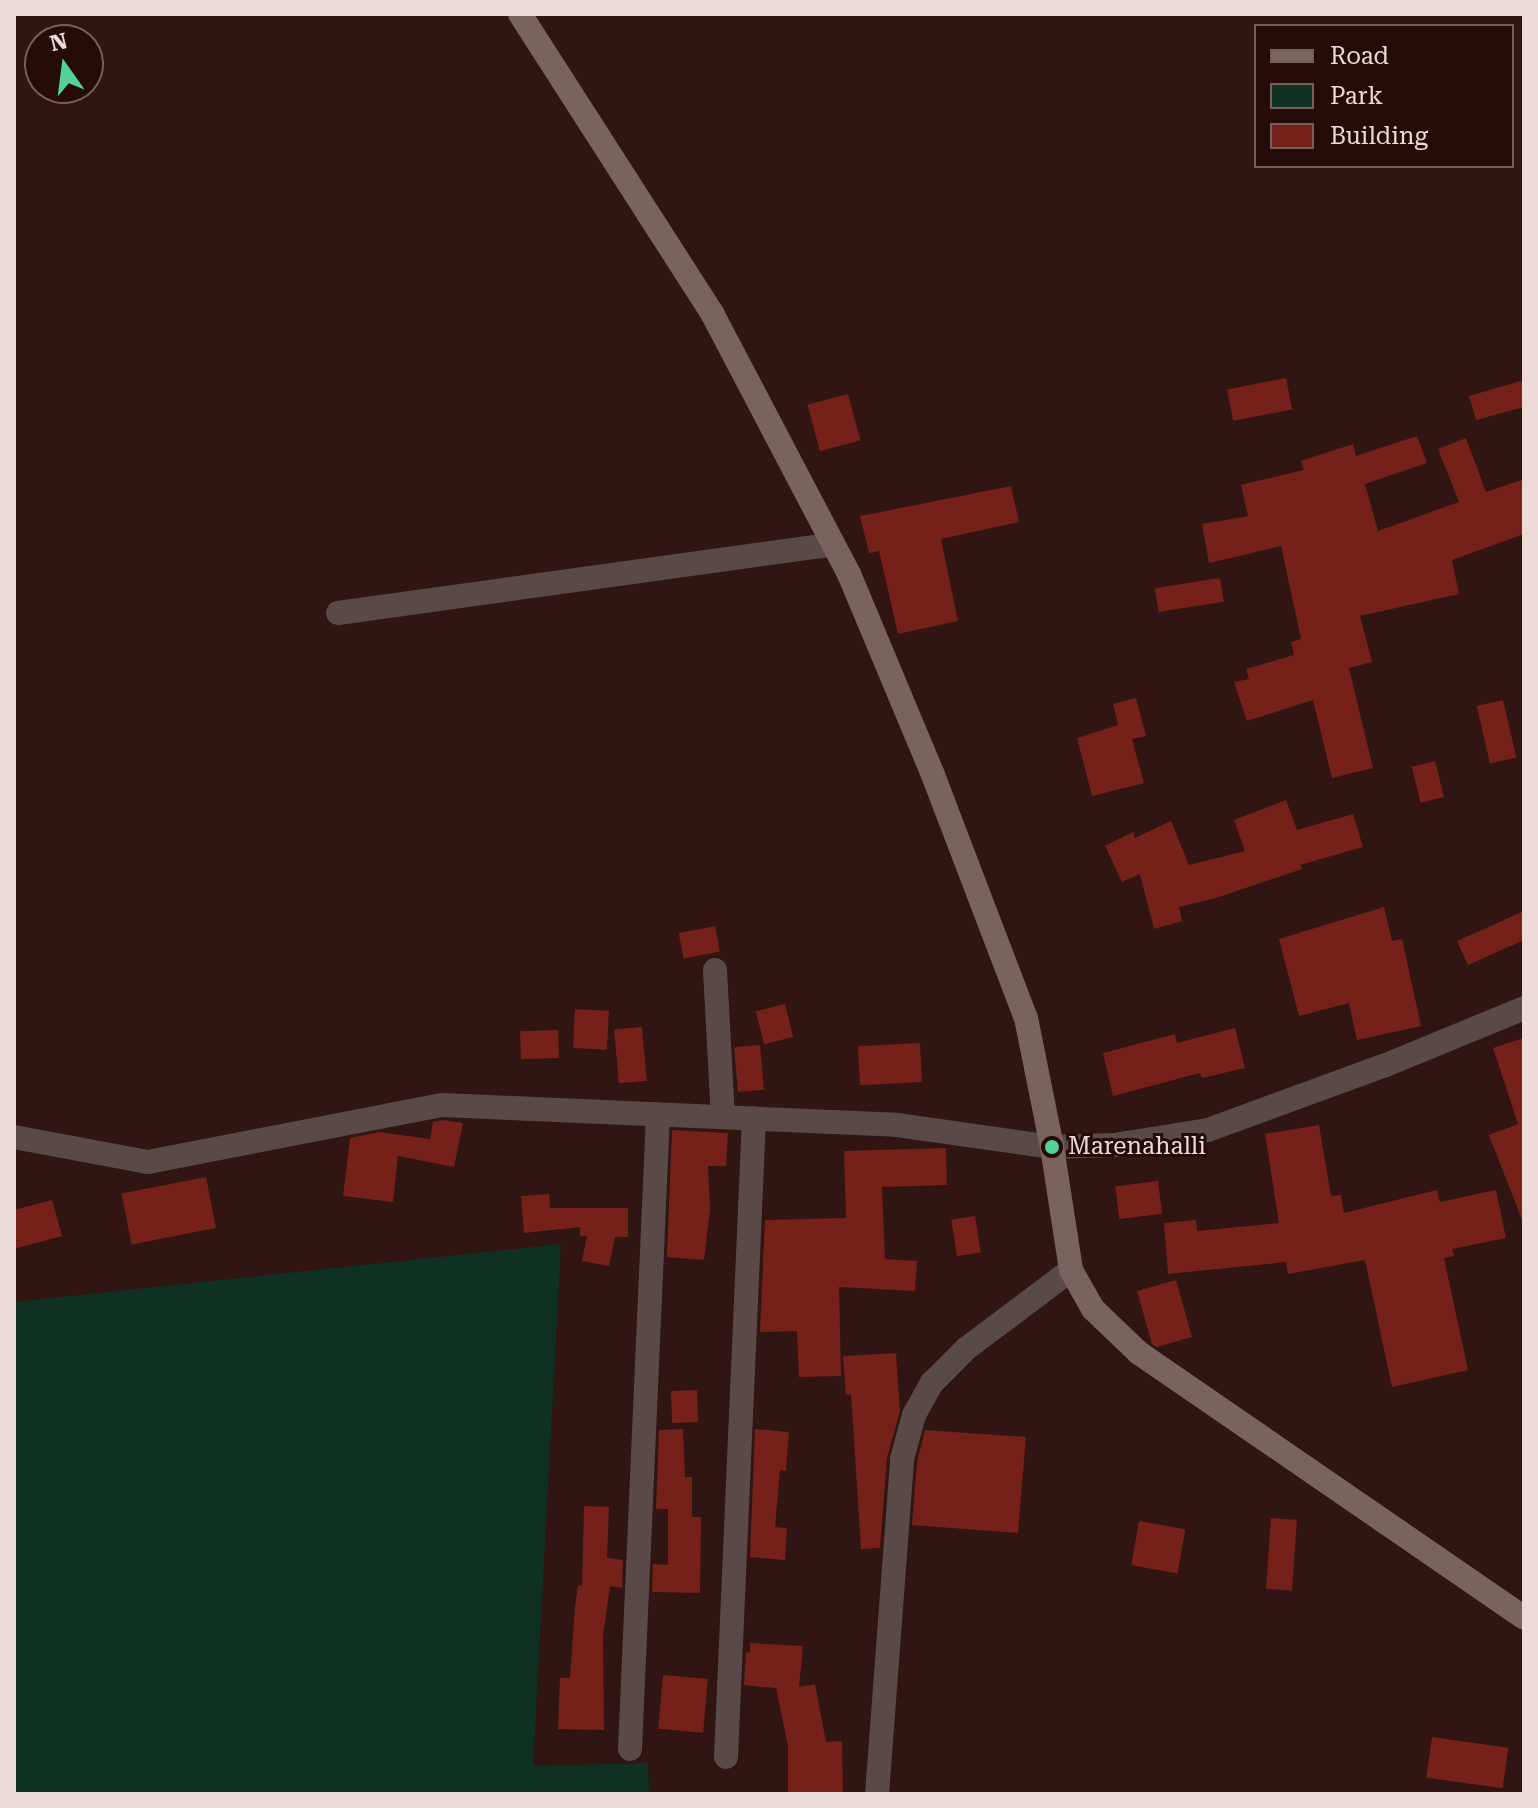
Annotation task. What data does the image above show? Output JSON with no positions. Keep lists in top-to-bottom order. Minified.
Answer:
{"places":["Marenahalli"],"legend":["Road","Park","Building"],"north":"top"}
